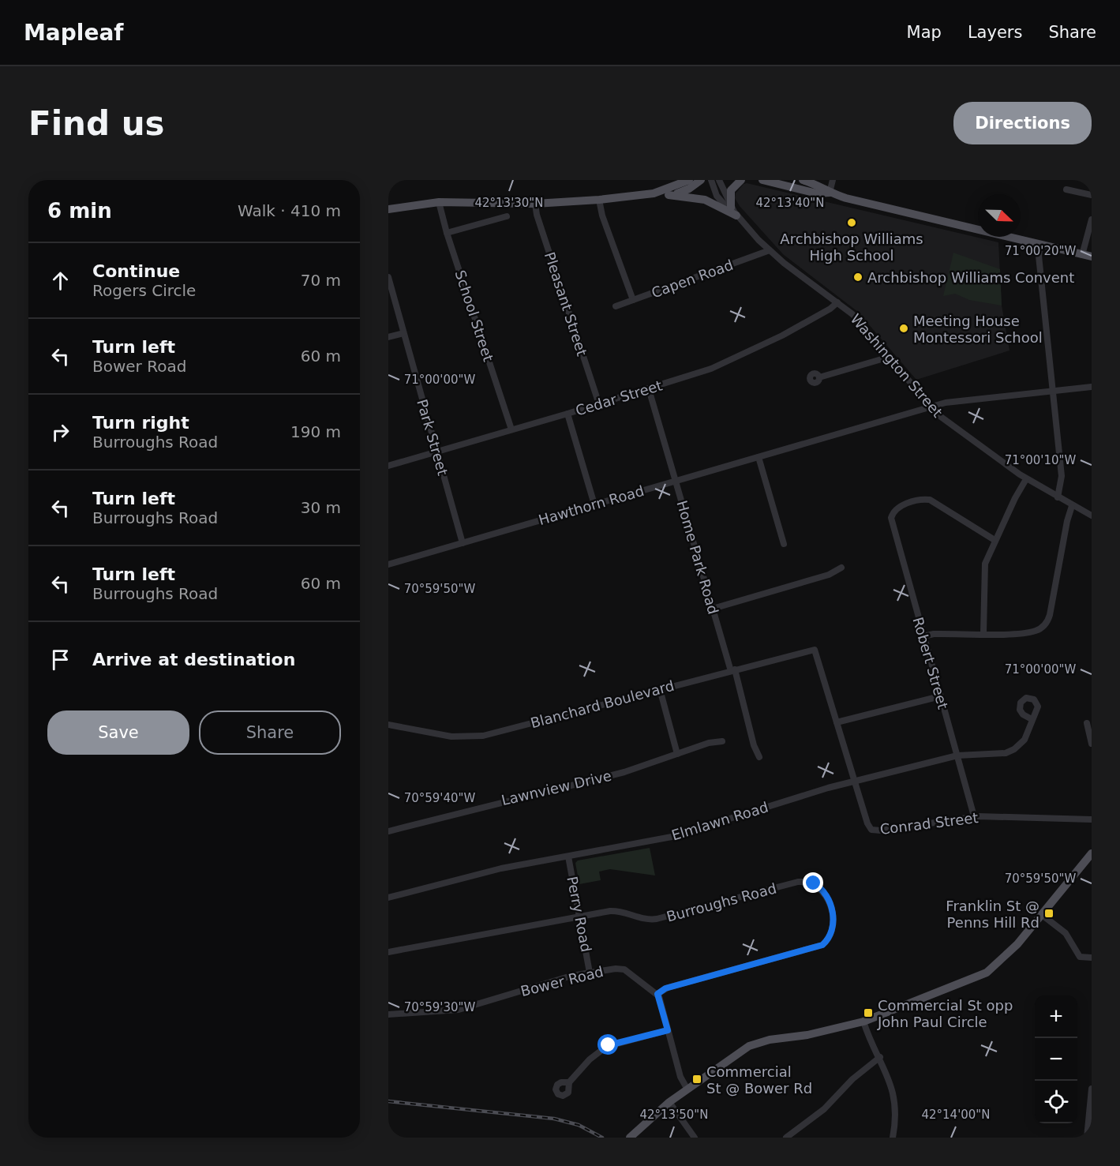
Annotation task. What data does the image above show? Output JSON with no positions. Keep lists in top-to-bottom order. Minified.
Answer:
{"streets":{"street":["Capen Road","Pleasant Street","School Street","Washington Street","Cedar Street","Park Street","Hawthorn Road","Home Park Road","Robert Street","Blanchard Boulevard","Lawnview Drive","Elmlawn Road","Conrad Street","Burroughs Road","Perry Road","Bower Road"]},"crossings":[["Capen Road","Washington Street"],["Pleasant Street","Cedar Street"],["School Street","Cedar Street"],["Washington Street","Cedar Street"],["Washington Street","Hawthorn Road"],["Cedar Street","Park Street"],["Cedar Street","Home Park Road"],["Park Street","Hawthorn Road"],["Hawthorn Road","Home Park Road"],["Home Park Road","Blanchard Boulevard"],["Robert Street","Elmlawn Road"],["Robert Street","Conrad Street"],["Blanchard Boulevard","Conrad Street"],["Elmlawn Road","Conrad Street"],["Elmlawn Road","Perry Road"],["Burroughs Road","Perry Road"],["Burroughs Road","Bower Road"],["Perry Road","Bower Road"]],"places":{"other":["Archbishop Williams High School","Archbishop Williams Convent","Meeting House Montessori School"],"transit":["Franklin St @ Penns Hill Rd","Commercial St opp John Paul Circle","Commercial St @ Bower Rd"]},"north":"bottom right","page":{"header":"Mapleaf","nav":["Map","Layers","Share"],"buttons":["Directions",["Save","Share"]],"title":"Find us","heading":["6 min","Walk · 410 m"],"list":[["Continue","Rogers Circle","70 m"],["Turn left","Bower Road","60 m"],["Turn right","Burroughs Road","190 m"],["Turn left","Burroughs Road","30 m"],["Turn left","Burroughs Road","60 m"],"Arrive at destination"],"map_buttons":["+","−"]},"coordinates":["42°13'30\"N","42°13'40\"N","71°00'20\"W","71°00'00\"W","71°00'10\"W","70°59'50\"W","70°59'40\"W","70°59'30\"W","42°13'50\"N","42°14'00\"N"]}
